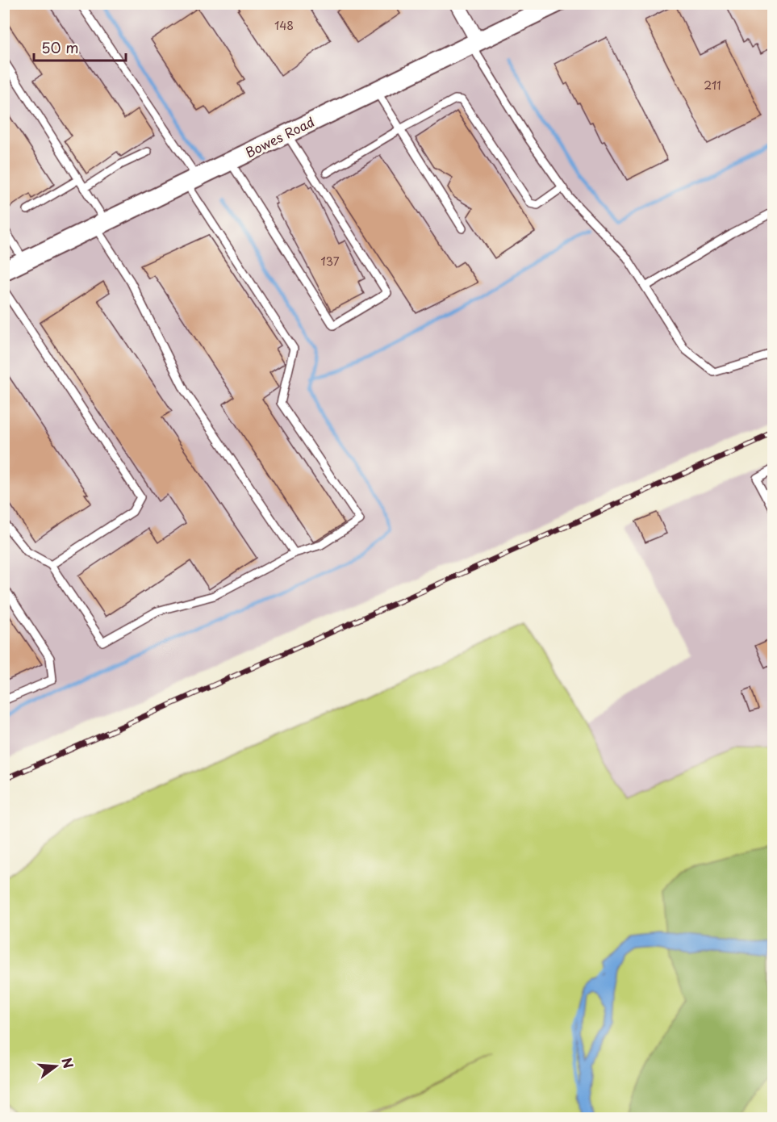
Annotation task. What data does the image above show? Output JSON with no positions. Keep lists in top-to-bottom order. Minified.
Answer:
{"streets":{"street":["Bowes Road"]},"house_numbers":["148","211","137"],"scale_bar":"50 m","north":"right"}
